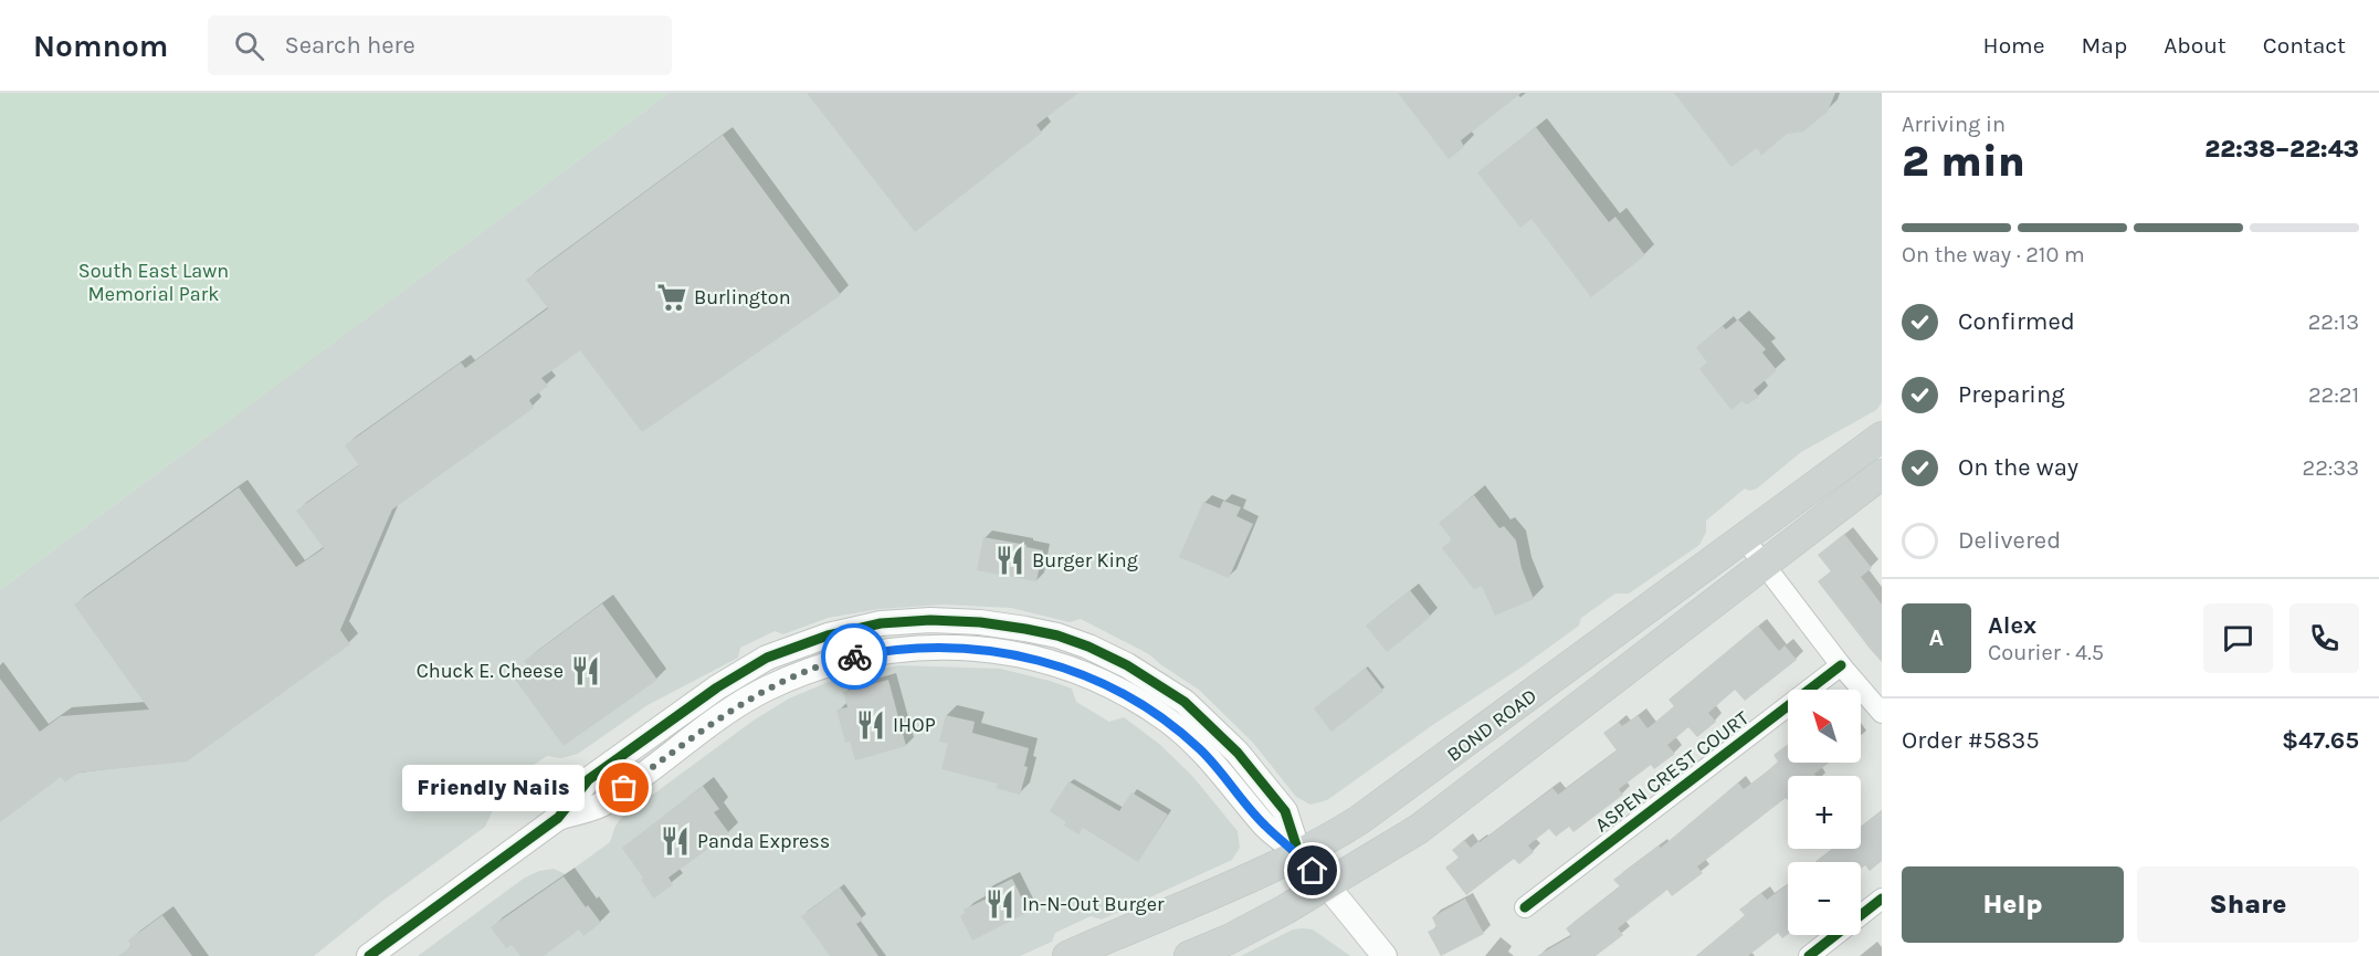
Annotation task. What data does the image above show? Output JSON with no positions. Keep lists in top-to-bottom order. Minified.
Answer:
{"streets":{"main road":["BOND ROAD"],"street":["ASPEN CREST COURT"]},"parks":["South East Lawn Memorial Park"],"places":{"supermarket":["Burlington"],"restaurant":["Burger King","Chuck E. Cheese","IHOP","Panda Express","In-N-Out Burger"],"other":["Friendly Nails"]},"north":"top left","page":{"header":"Nomnom","search":"Search here","nav":["Home","Map","About","Contact"],"heading":["2 min","Arriving in","22:38–22:43"],"panel":["Alex","Courier · 4.5","Order #5835","$47.65"],"bar":"On the way · 210 m","list":[["Confirmed","22:13"],["Preparing","22:21"],["On the way","22:33"],"Delivered"],"round":"A","map_buttons":["+","−"],"bubble":"Friendly Nails","buttons":["Help","Share"]}}
